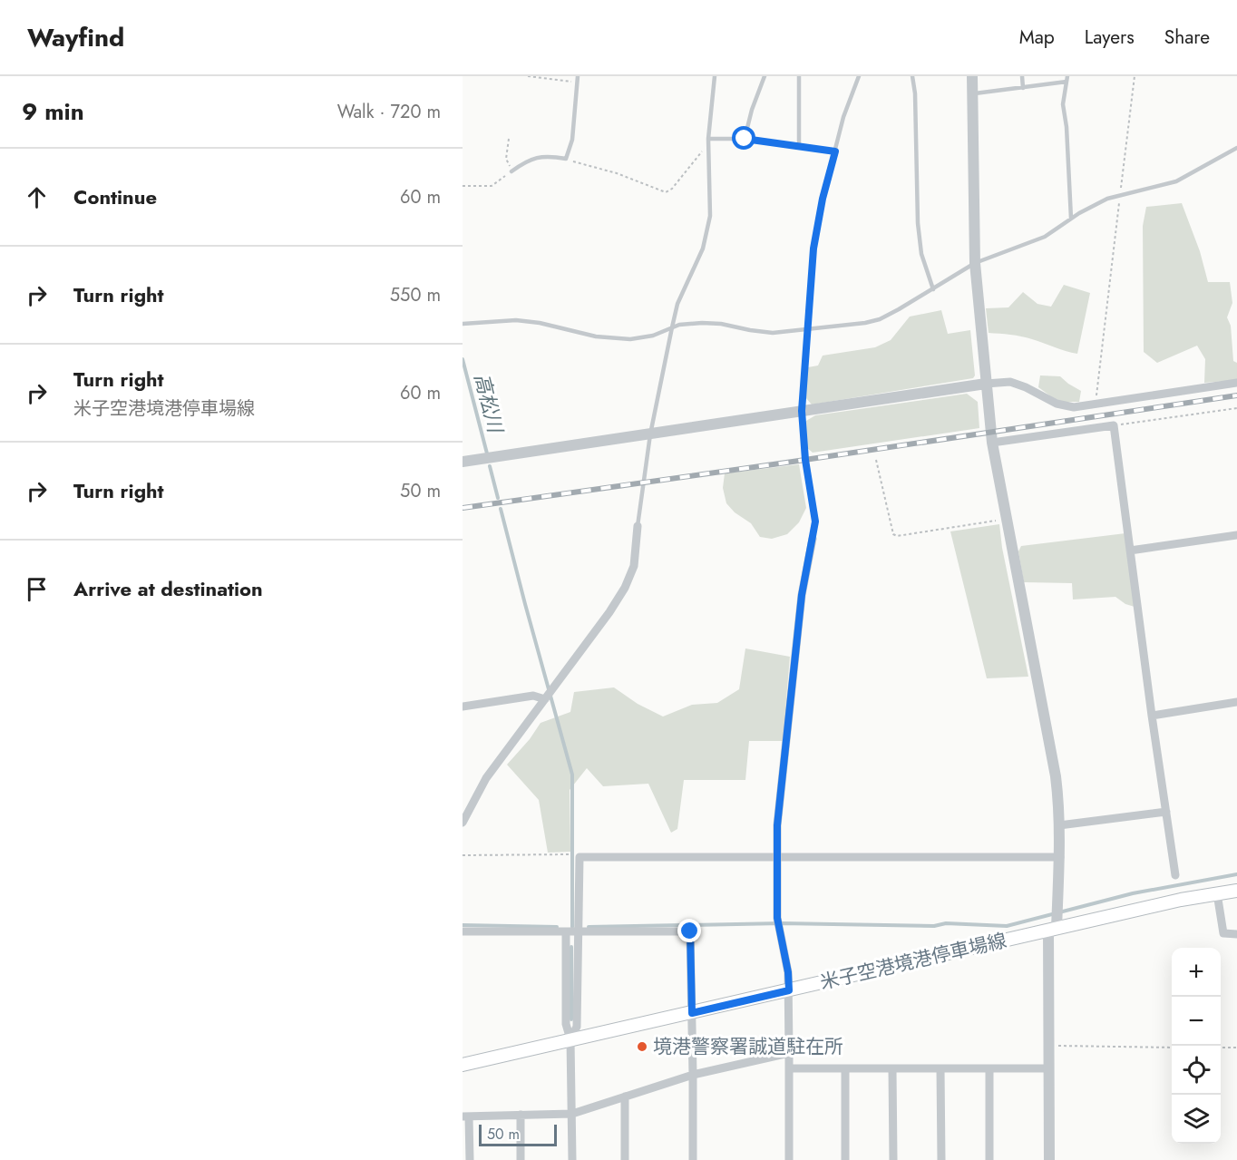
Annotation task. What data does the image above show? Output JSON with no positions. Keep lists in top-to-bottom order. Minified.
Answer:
{"streets":{"main road":["米子空港境港停車場線"]},"water":["高松川"],"places":["境港警察署誠道駐在所"],"scale_bar":"50 m","page":{"header":"Wayfind","nav":["Map","Layers","Share"],"heading":["9 min","Walk · 720 m"],"list":[["Continue","60 m"],["Turn right","550 m"],["Turn right","米子空港境港停車場線","60 m"],["Turn right","50 m"],"Arrive at destination"],"map_buttons":["+","−"],"scale":"50 m"}}
